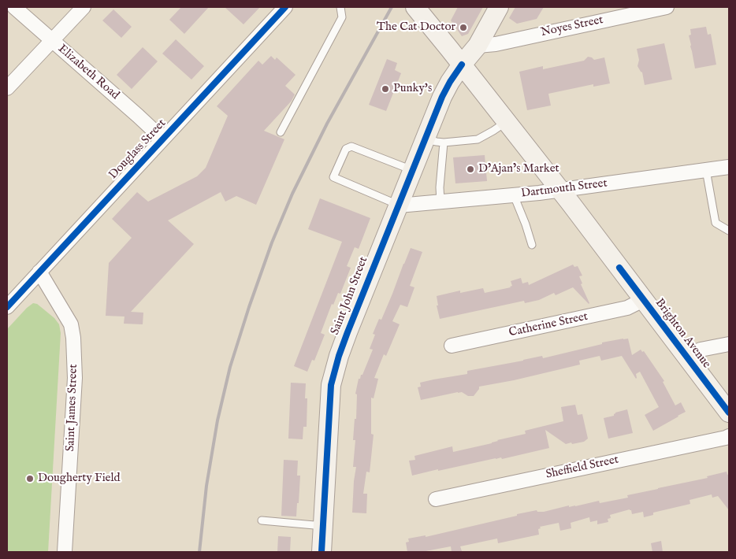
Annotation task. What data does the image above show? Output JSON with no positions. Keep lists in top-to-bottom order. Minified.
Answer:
{"streets":{"main road":["Saint John Street","Brighton Avenue"],"street":["Noyes Street","Elizabeth Road","Douglass Street","Dartmouth Street","Catherine Street","Saint James Street","Sheffield Street"]},"crossings":[["Noyes Street","Saint John Street"],["Elizabeth Road","Douglass Street"],["Douglass Street","Saint James Street"],["Dartmouth Street","Saint John Street"],["Dartmouth Street","Brighton Avenue"],["Saint John Street","Brighton Avenue"],["Catherine Street","Brighton Avenue"]],"places":["The Cat Doctor","Punky's","D’Ajan’s Market","Dougherty Field"]}
